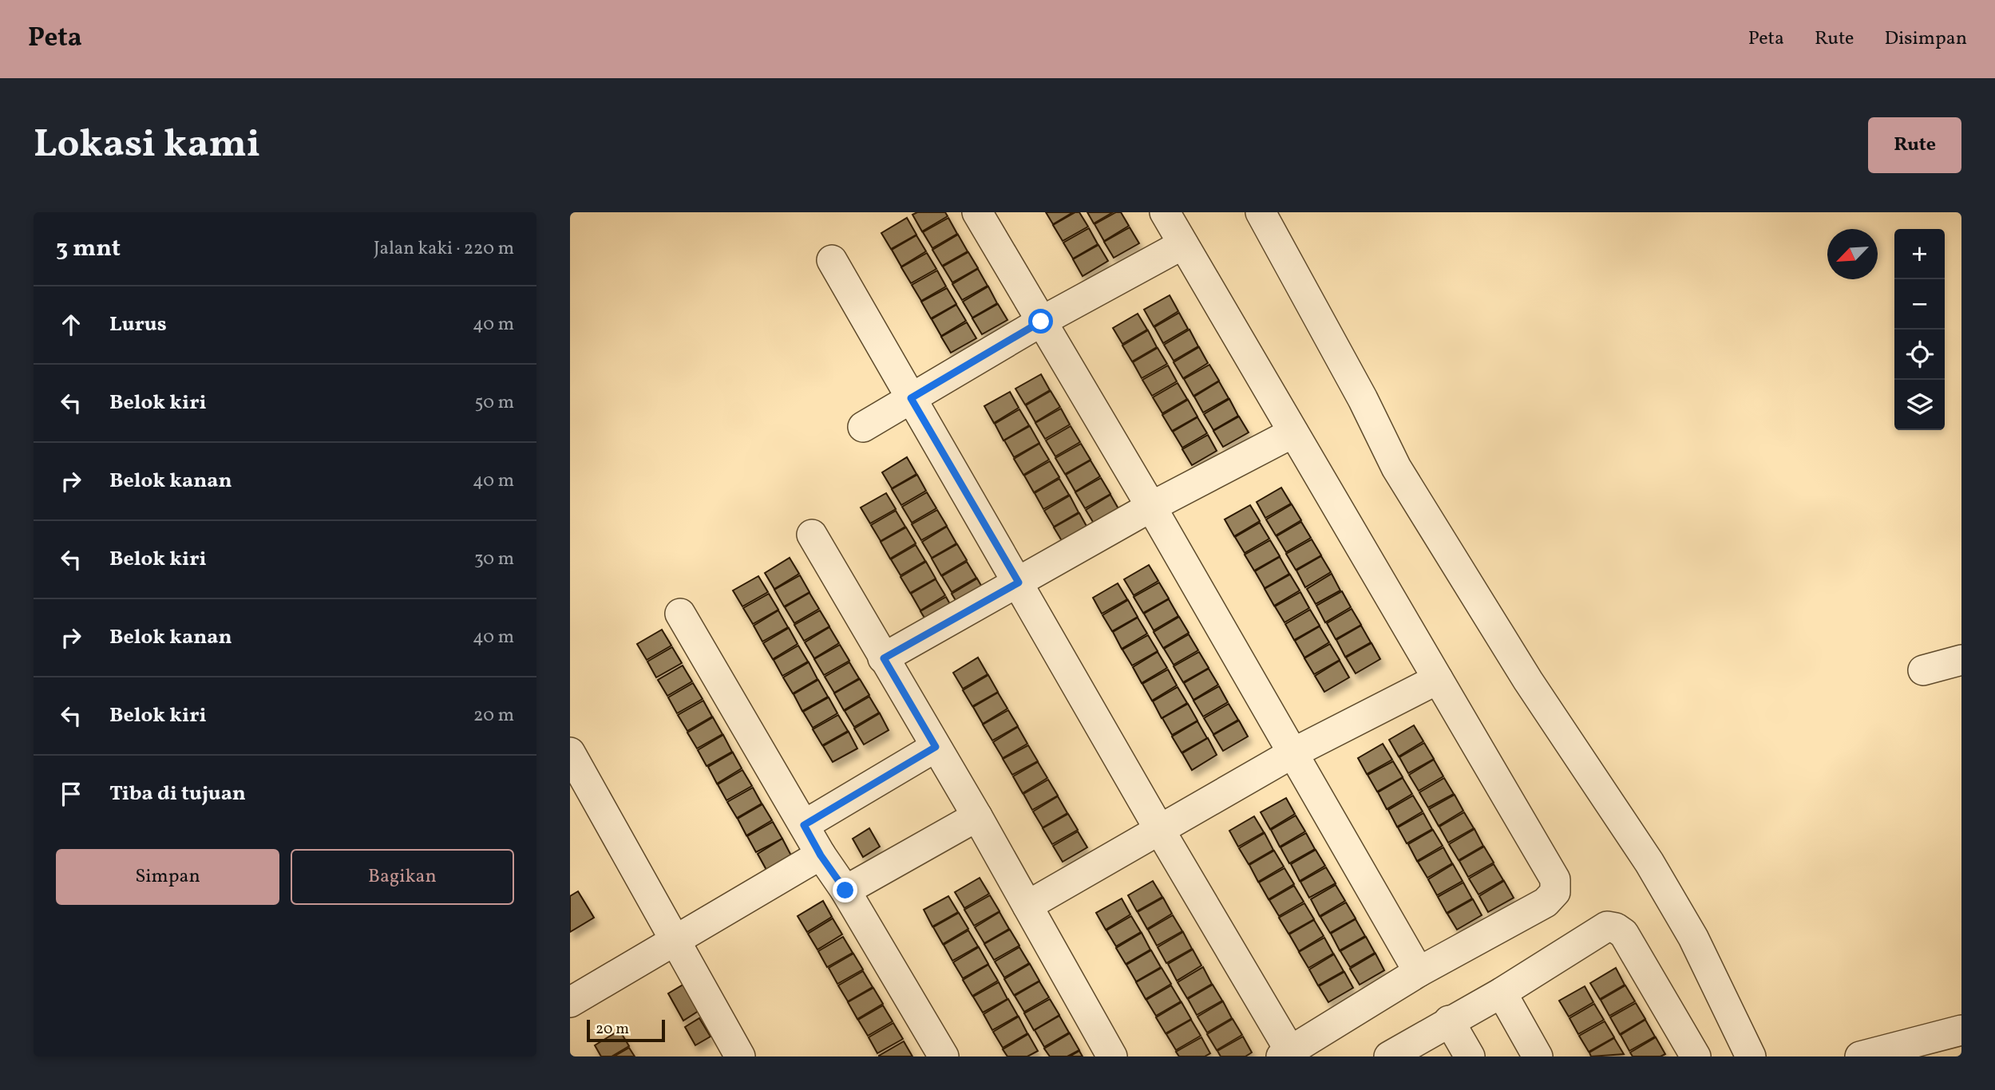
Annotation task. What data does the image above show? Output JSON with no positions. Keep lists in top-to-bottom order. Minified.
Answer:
{"scale_bar":"20 m","north":"bottom left","page":{"header":"Peta","nav":["Peta","Rute","Disimpan"],"buttons":["Rute",["Simpan","Bagikan"]],"title":"Lokasi kami","heading":["3 mnt","Jalan kaki · 220 m"],"map_buttons":["+","−"],"list":[["Lurus","40 m"],["Belok kiri","50 m"],["Belok kanan","40 m"],["Belok kiri","30 m"],["Belok kanan","40 m"],["Belok kiri","20 m"],"Tiba di tujuan"],"scale":"20 m"}}
